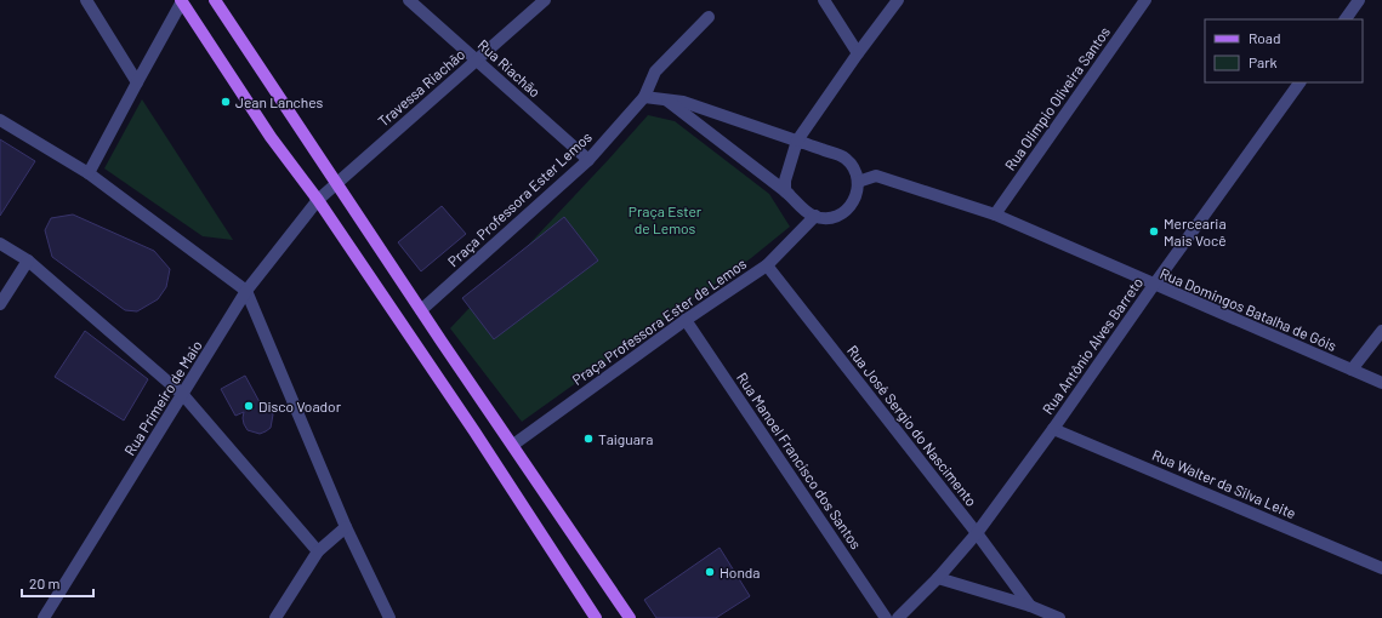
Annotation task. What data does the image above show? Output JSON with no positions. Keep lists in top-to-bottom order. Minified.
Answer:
{"streets":{"street":["Rua Riachão","Travessa Riachão","Rua Olimpio Oliveira Santos","Praça Professora Ester Lemos","Rua Domingos Batalha de Góis","Praça Professora Ester de Lemos","Rua Antônio Alves Barreto","Rua Primeiro de Maio","Rua José Sergio do Nascimento","Rua Manoel Francisco dos Santos","Rua Walter da Silva Leite"]},"crossings":[["Rua Riachão","Travessa Riachão"],["Rua Riachão","Praça Professora Ester Lemos"],["Travessa Riachão","Rua Primeiro de Maio"],["Rua Olimpio Oliveira Santos","Rua Domingos Batalha de Góis"],["Rua Domingos Batalha de Góis","Praça Professora Ester de Lemos"],["Rua Domingos Batalha de Góis","Rua Antônio Alves Barreto"],["Praça Professora Ester de Lemos","Rua José Sergio do Nascimento"],["Praça Professora Ester de Lemos","Rua Manoel Francisco dos Santos"],["Rua Antônio Alves Barreto","Rua José Sergio do Nascimento"],["Rua Antônio Alves Barreto","Rua Walter da Silva Leite"]],"parks":["Praça Ester de Lemos"],"places":["Jean Lanches","Mercearia Mais Você","Disco Voador","Taiguara","Honda"],"legend":["Road","Park"],"scale_bar":"20 m"}
